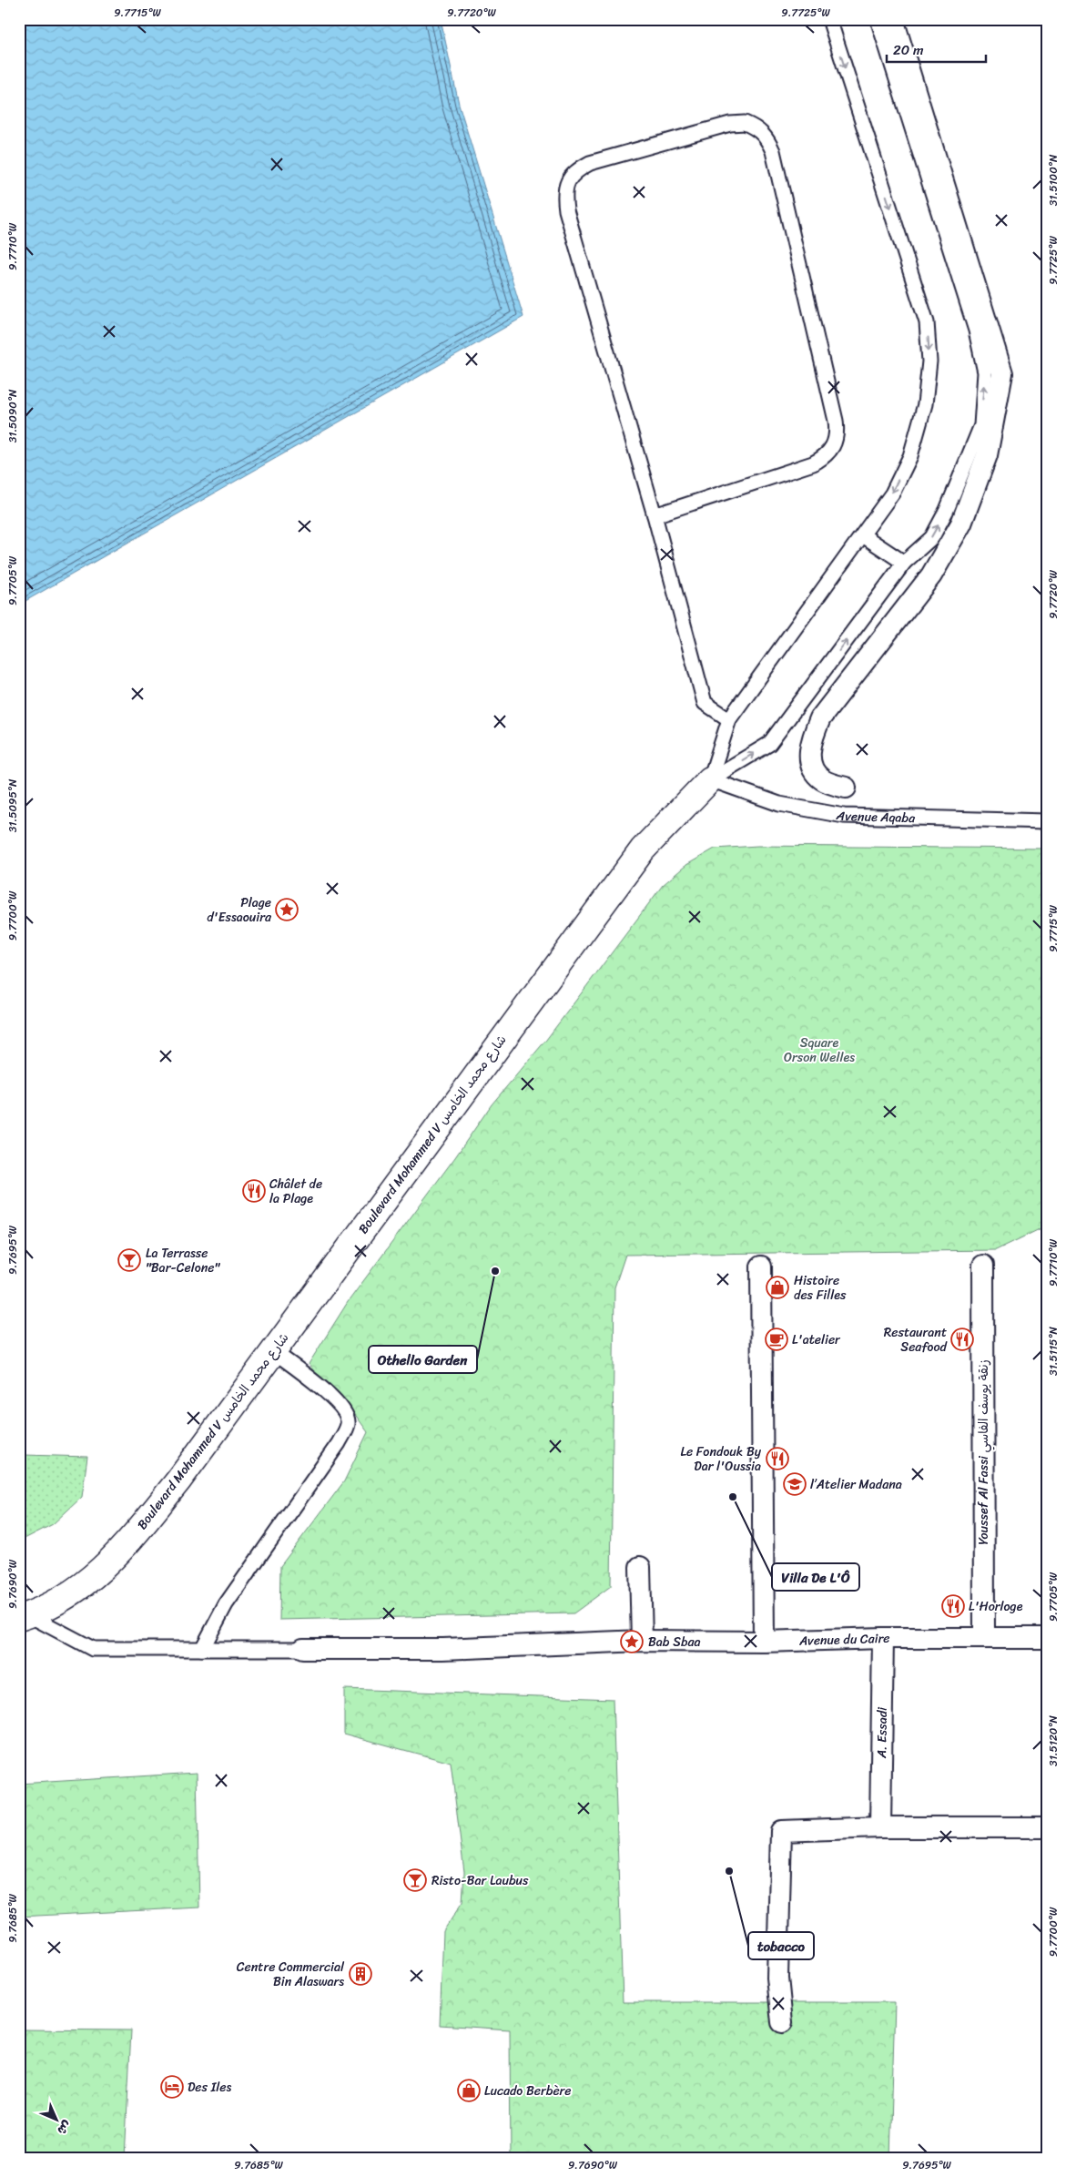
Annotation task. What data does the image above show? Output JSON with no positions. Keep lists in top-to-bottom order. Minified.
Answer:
{"streets":{"street":["Boulevard Mohammed V شارع محمد الخامس","Youssef Al Fassi زنقة يوسف الفاسي","Avenue du Caire","A. Essadi"],"lane":["Avenue Aqaba"]},"crossings":[["Avenue Aqaba","Boulevard Mohammed V شارع محمد الخامس"],["Youssef Al Fassi زنقة يوسف الفاسي","Avenue du Caire"],["Avenue du Caire","A. Essadi"]],"parks":["Square Orson Welles"],"places":{"place":["Plage d'Essaouira","Bab Sbaa"],"restaurant":["Châlet de la Plage","Restaurant Seafood","Le Fondouk By Dar l'Oussia","L'Horloge"],"bar":["La Terrasse \"Bar-Celone\"","Risto-Bar Laubus"],"other":["Othello Garden","Villa De L'Ô","tobacco"],"shop":["Histoire des Filles","Lucado Berbère"],"cafe":["L'atelier"],"school or university":["l’Atelier Madana"],"building":["Centre Commercial Bin Alaswars"],"hotel":["Des Iles"]},"scale_bar":"20 m","north":"bottom right","coordinates":["9.7715°W","9.7720°W","9.7725°W","31.5100°N","9.7710°W","31.5090°N","9.7705°W","31.5095°N","9.7700°W","9.7695°W","31.5115°N","9.7690°W","31.5120°N","9.7685°W"]}
